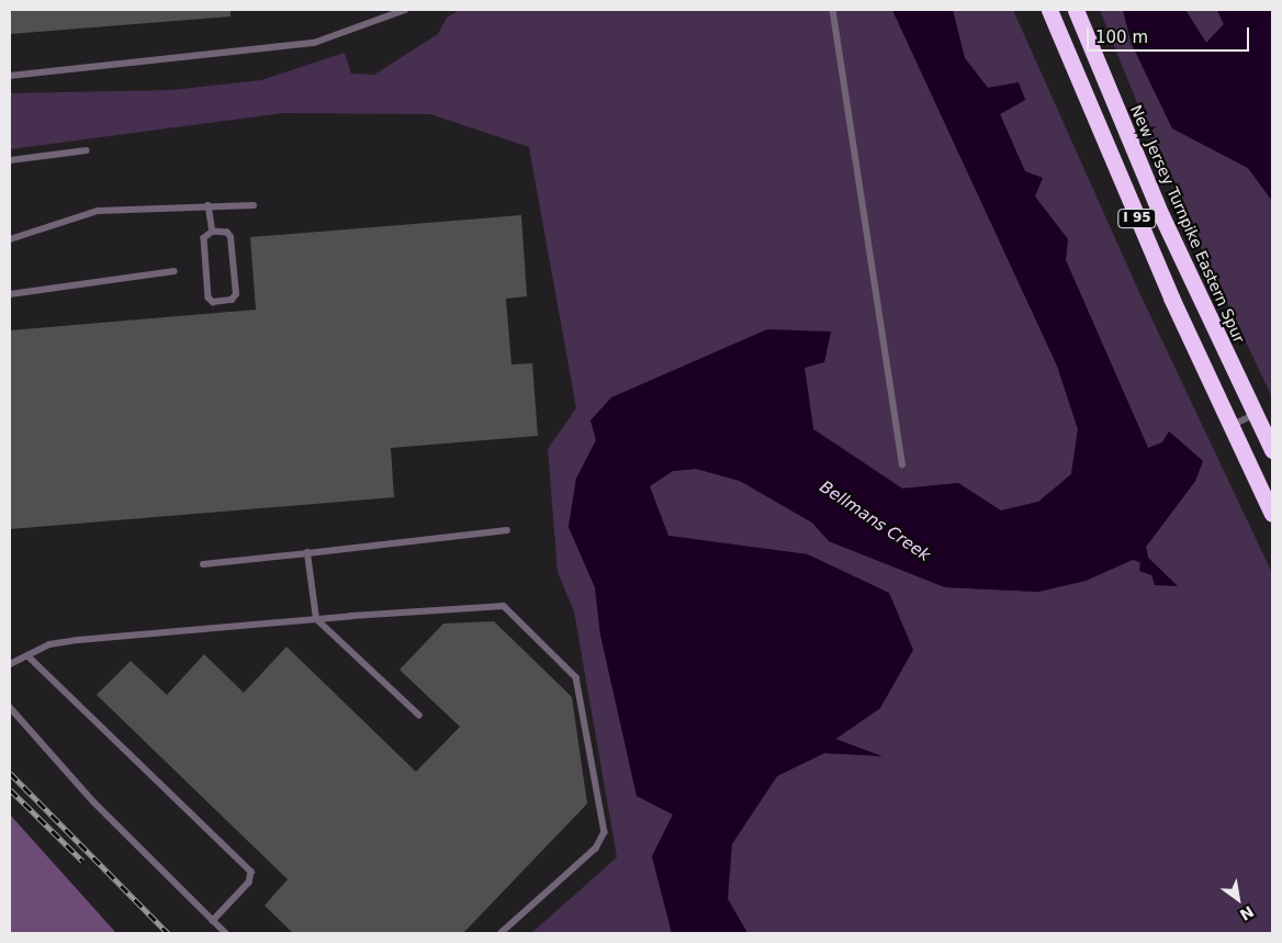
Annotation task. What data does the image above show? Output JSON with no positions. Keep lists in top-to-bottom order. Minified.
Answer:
{"streets":{"highway":["I 95","New Jersey Turnpike Eastern Spur"]},"water":["Bellmans Creek"],"scale_bar":"100 m","north":"bottom right"}
